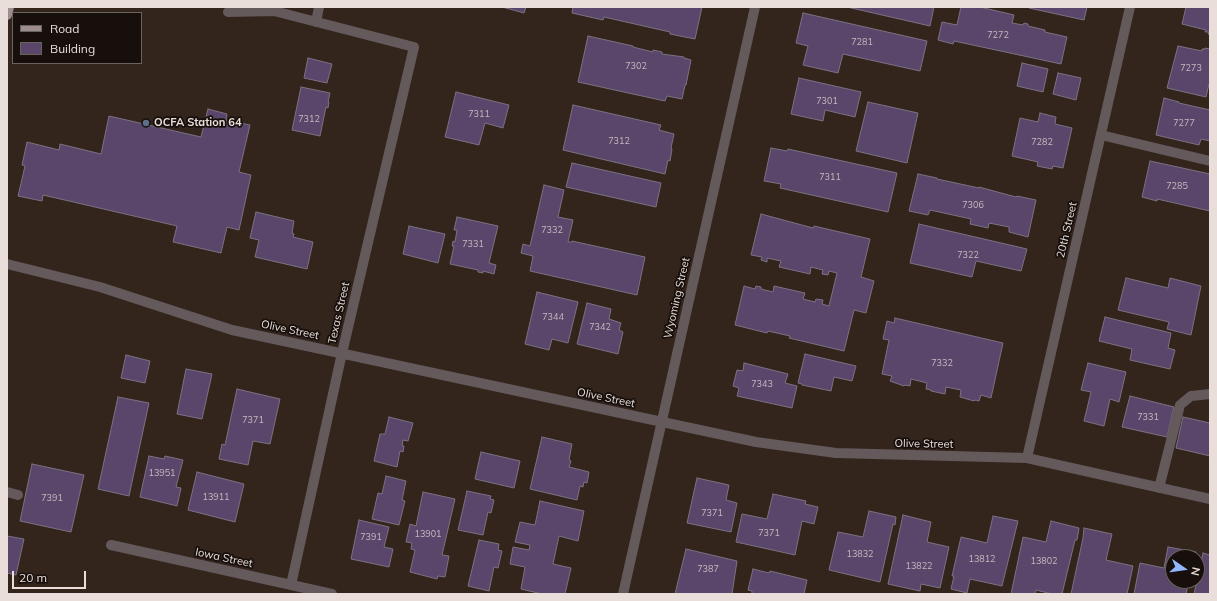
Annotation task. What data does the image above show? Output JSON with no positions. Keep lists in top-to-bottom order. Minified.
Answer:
{"streets":{"street":["20th Street","Wyoming Street","Texas Street","Olive Street","Iowa Street"]},"crossings":[["20th Street","Olive Street"],["Wyoming Street","Olive Street"],["Texas Street","Olive Street"],["Texas Street","Iowa Street"]],"places":["OCFA Station 64"],"house_numbers":["7272","7281","7302","7273","7301","7311","7312","7277","7312","7282","7311","7285","7306","7332","7331","7322","7344","7342","7332","7343","7331","7371","13951","13911","7391","7371","7371","13901","7391","13832","13812","13802","13822","7387"],"legend":["Road","Building"],"scale_bar":"20 m","north":"right"}
